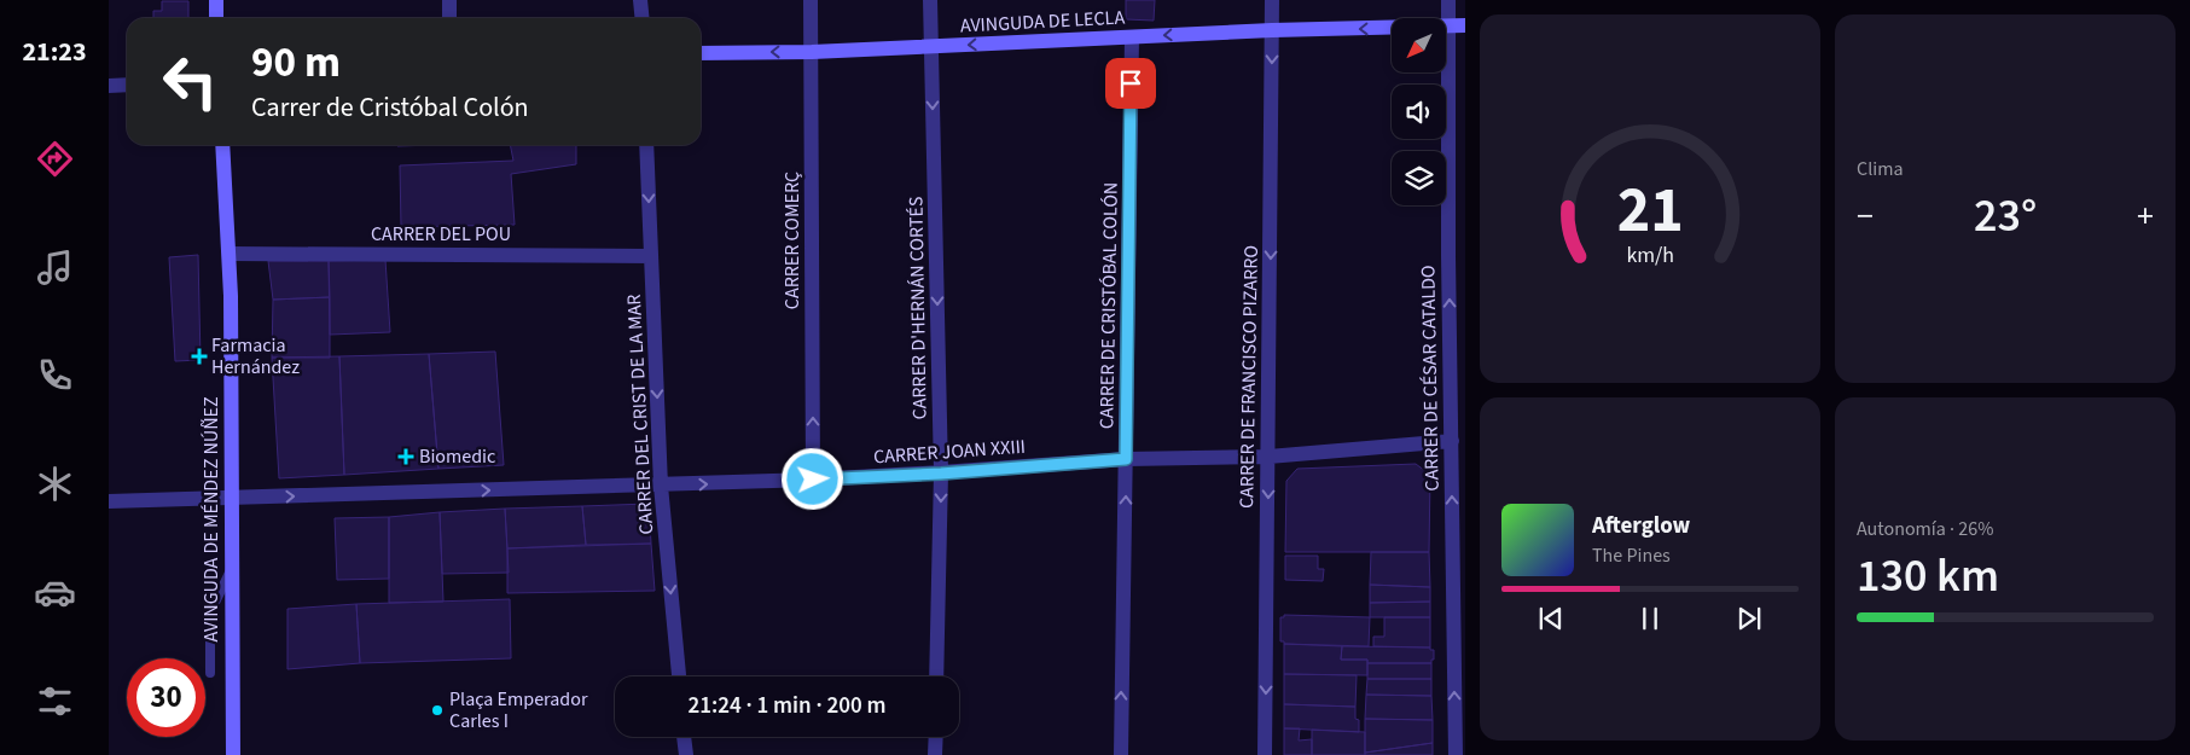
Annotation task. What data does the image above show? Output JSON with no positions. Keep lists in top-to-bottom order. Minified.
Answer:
{"streets":{"street":["AVINGUDA DE LECLA","CARRER DEL POU","CARRER COMERÇ","CARRER DE CRISTÓBAL COLÓN","CARRER D'HERNÁN CORTÉS","CARRER DE FRANCISCO PIZARRO","CARRER DE CÉSAR CATALDO","CARRER DEL CRIST DE LA MAR","CARRER JOAN XXIII","AVINGUDA DE MÉNDEZ NÚÑEZ"]},"crossings":[["AVINGUDA DE LECLA","CARRER COMERÇ"],["AVINGUDA DE LECLA","CARRER DE CRISTÓBAL COLÓN"],["AVINGUDA DE LECLA","CARRER D'HERNÁN CORTÉS"],["AVINGUDA DE LECLA","CARRER DE FRANCISCO PIZARRO"],["AVINGUDA DE LECLA","CARRER DE CÉSAR CATALDO"],["CARRER DEL POU","CARRER DEL CRIST DE LA MAR"],["CARRER DEL POU","AVINGUDA DE MÉNDEZ NÚÑEZ"],["CARRER COMERÇ","CARRER JOAN XXIII"],["CARRER DE CRISTÓBAL COLÓN","CARRER JOAN XXIII"],["CARRER D'HERNÁN CORTÉS","CARRER JOAN XXIII"],["CARRER DE FRANCISCO PIZARRO","CARRER JOAN XXIII"],["CARRER DE CÉSAR CATALDO","CARRER JOAN XXIII"],["CARRER DEL CRIST DE LA MAR","CARRER JOAN XXIII"],["CARRER JOAN XXIII","AVINGUDA DE MÉNDEZ NÚÑEZ"]],"one_way":["AVINGUDA DE LECLA","CARRER COMERÇ","CARRER DE CRISTÓBAL COLÓN","CARRER D'HERNÁN CORTÉS","CARRER DE FRANCISCO PIZARRO","CARRER DE CÉSAR CATALDO","CARRER DEL CRIST DE LA MAR","CARRER JOAN XXIII"],"places":{"health":["Farmacia Hernández","Biomedic"],"other":["Plaça Emperador Carles I"]},"north":"bottom left","page":{"tabs":"21:23","tile":["Clima",["Autonomía · 26%","130 km"]],"turn":["90 m","Carrer de Cristóbal Colón"],"heat":["−","23°","+"],"song":["Afterglow","The Pines"],"limit":"30","trip":"21:24 · 1 min · 200 m","gauge":["21","km/h"]}}
